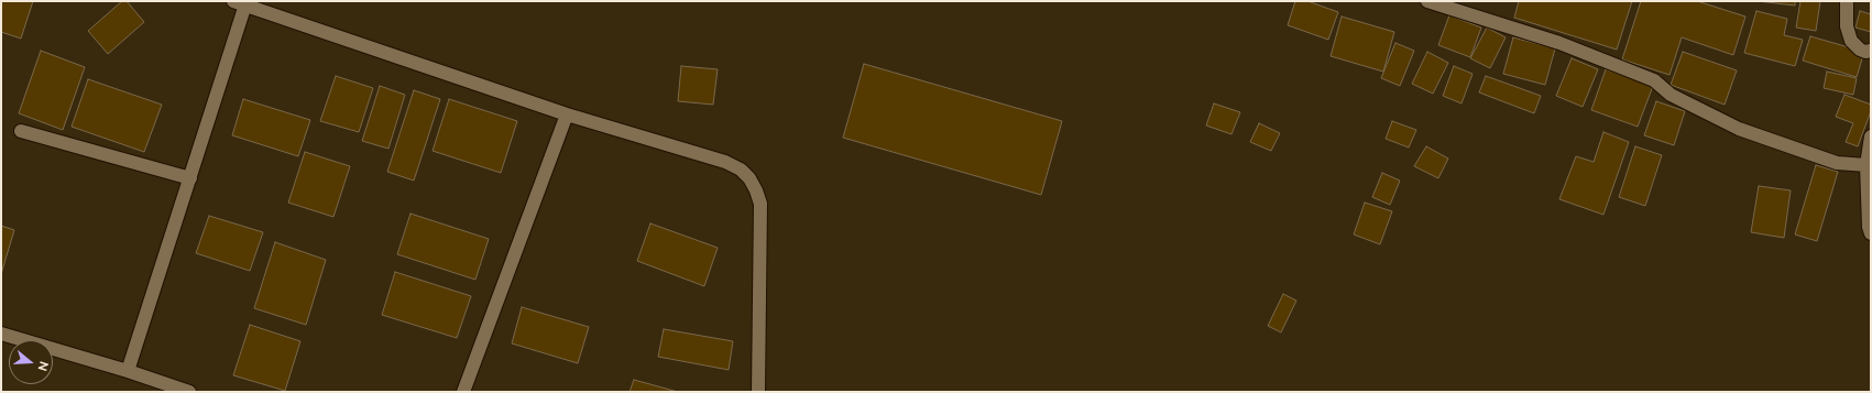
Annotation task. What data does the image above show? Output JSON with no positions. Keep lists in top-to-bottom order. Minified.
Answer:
{"north":"right"}
